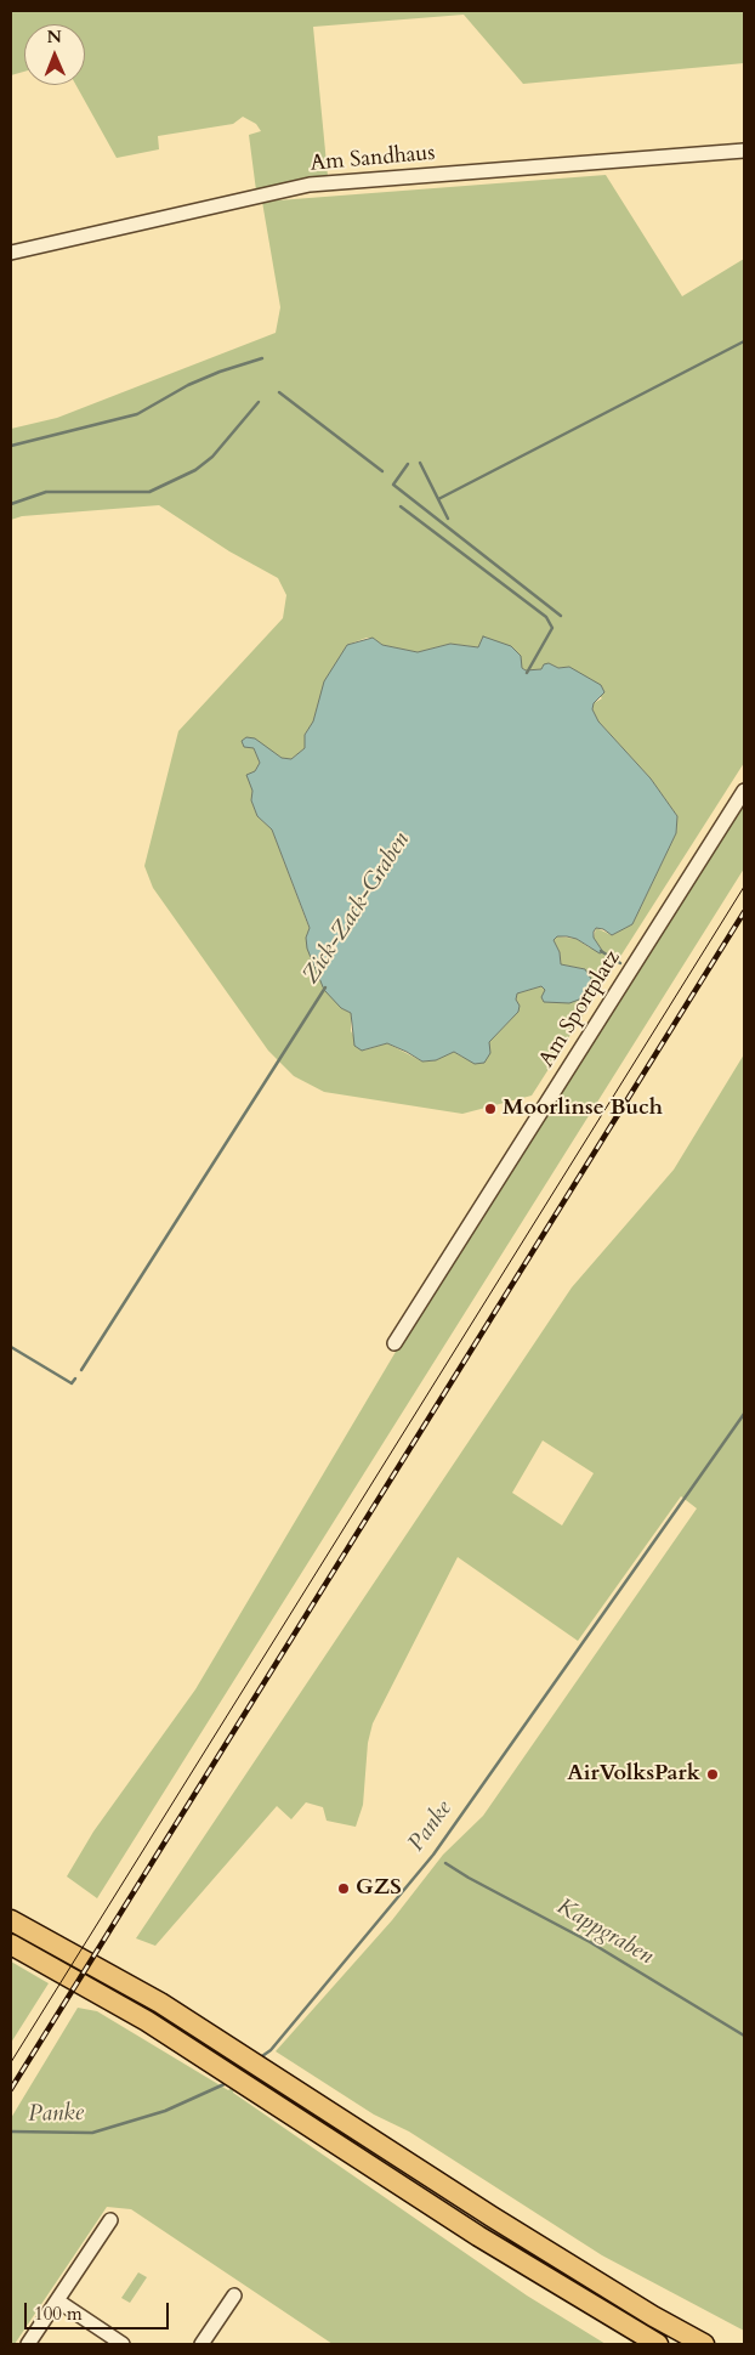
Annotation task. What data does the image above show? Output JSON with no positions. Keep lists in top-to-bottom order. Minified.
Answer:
{"streets":{"street":["Am Sandhaus","Am Sportplatz"]},"water":["Zick-Zack-Graben","Panke","Kappgraben"],"places":["Moorlinse Buch","AirVolksPark","GZS"],"scale_bar":"100 m","north":"top"}
